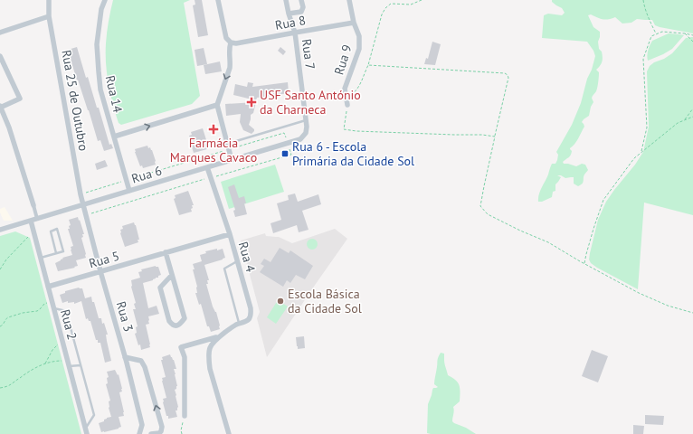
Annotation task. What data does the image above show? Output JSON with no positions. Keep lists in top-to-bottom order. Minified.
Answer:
{"streets":{"street":["Rua 8","Rua 7","Rua 9","Rua 14","Rua 25 de Outubro","Rua 6","Rua 4","Rua 5","Rua 3","Rua 2"]},"crossings":[["Rua 8","Rua 7"],["Rua 8","Rua 9"],["Rua 7","Rua 6"],["Rua 14","Rua 6"],["Rua 25 de Outubro","Rua 6"],["Rua 25 de Outubro","Rua 3"],["Rua 6","Rua 4"],["Rua 6","Rua 3"],["Rua 6","Rua 2"],["Rua 4","Rua 5"],["Rua 5","Rua 3"],["Rua 5","Rua 2"]],"places":{"health":["USF Santo António da Charneca","Farmácia Marques Cavaco"],"transit":["Rua 6 - Escola Primária da Cidade Sol"],"other":["Escola Básica da Cidade Sol"]}}
